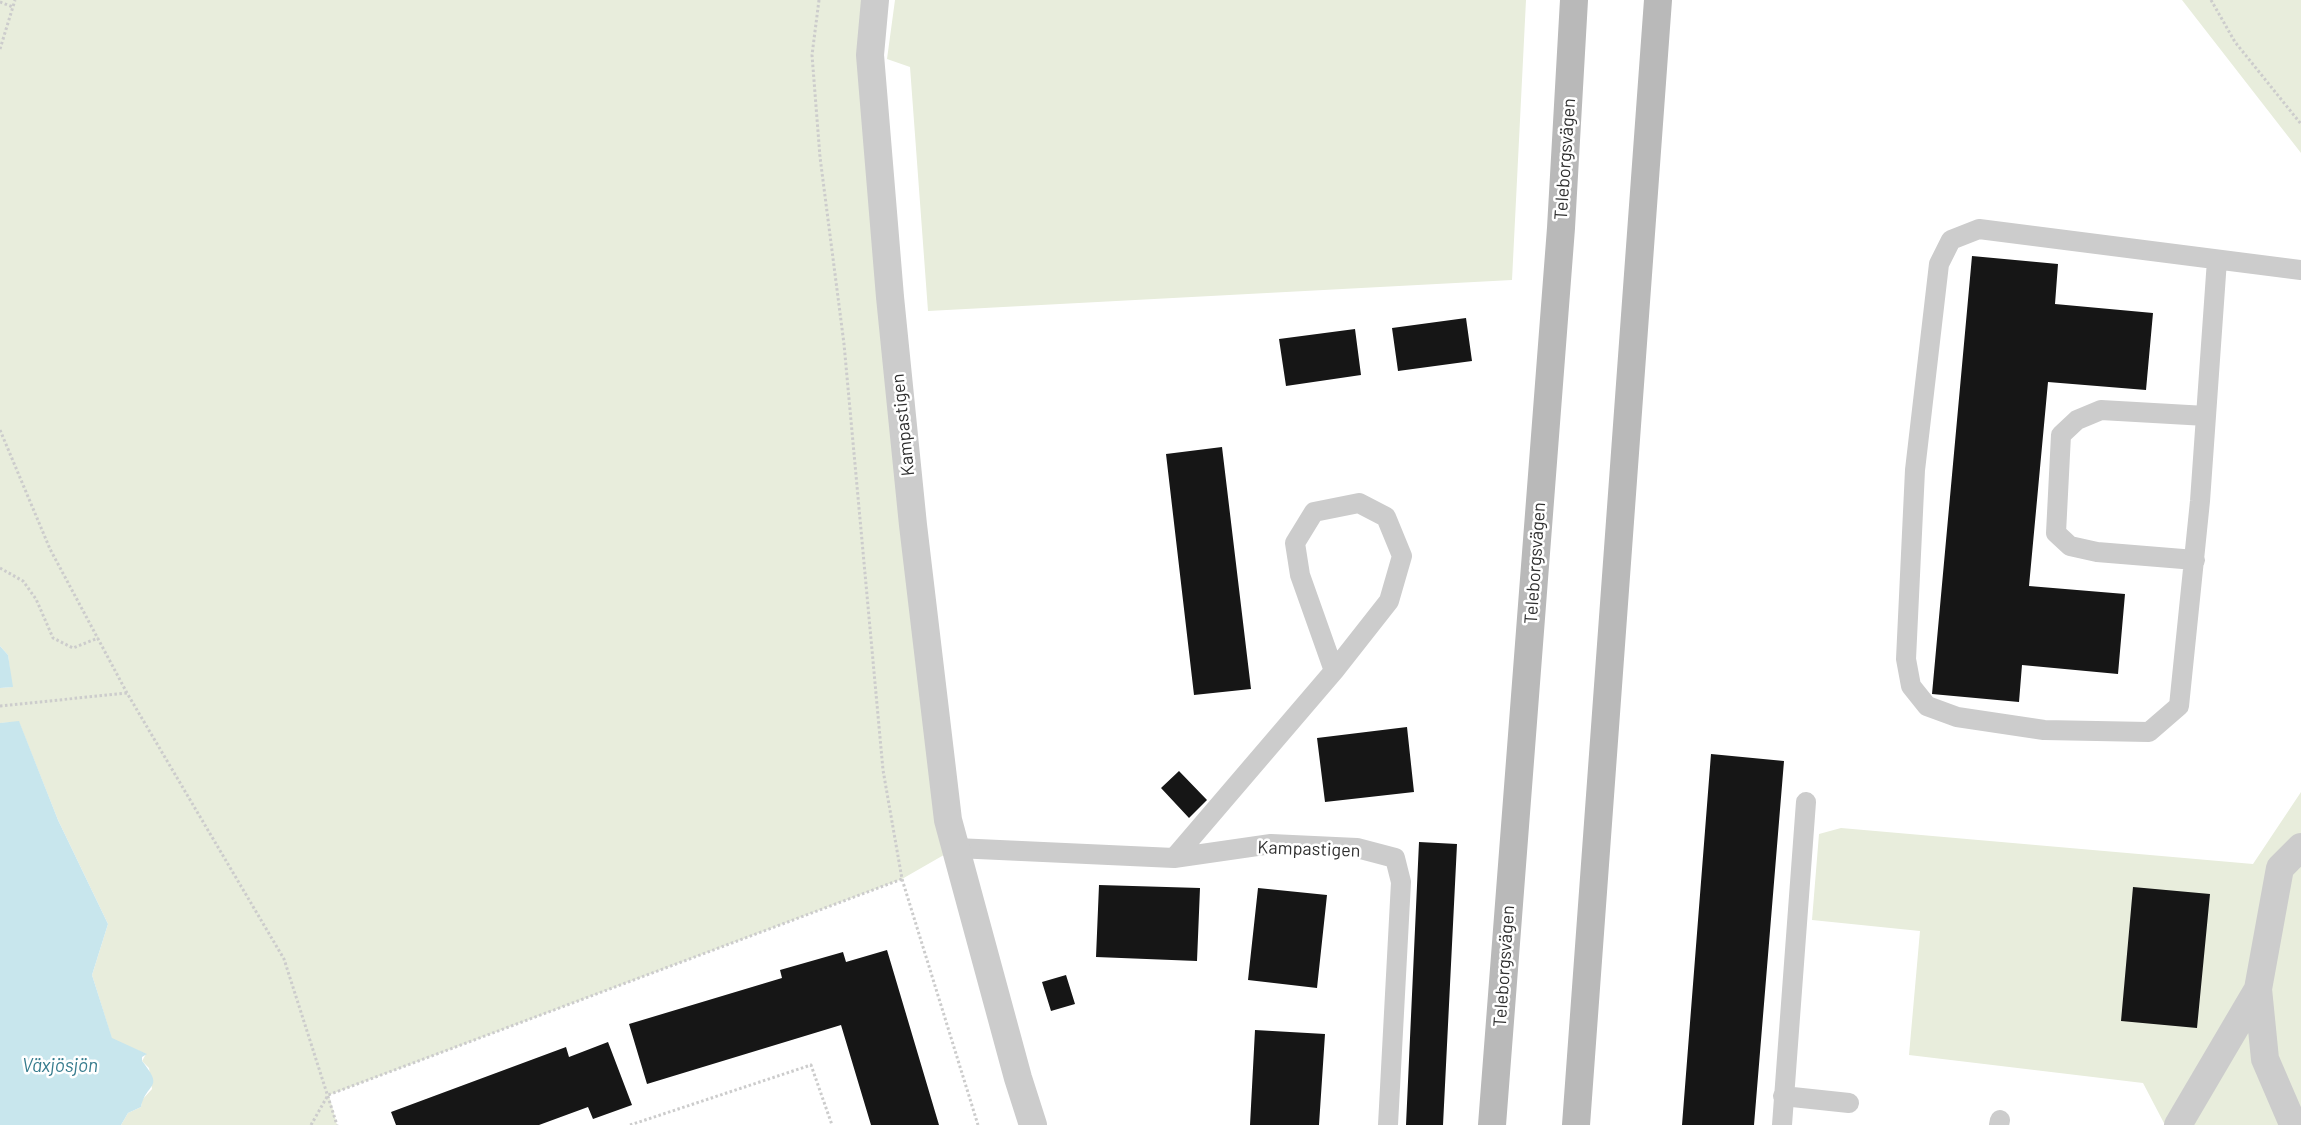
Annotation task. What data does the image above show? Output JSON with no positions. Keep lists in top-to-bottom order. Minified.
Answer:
{"streets":{"main road":["Teleborgsvägen"],"street":["Kampastigen"]},"water":["Växjösjön"]}
